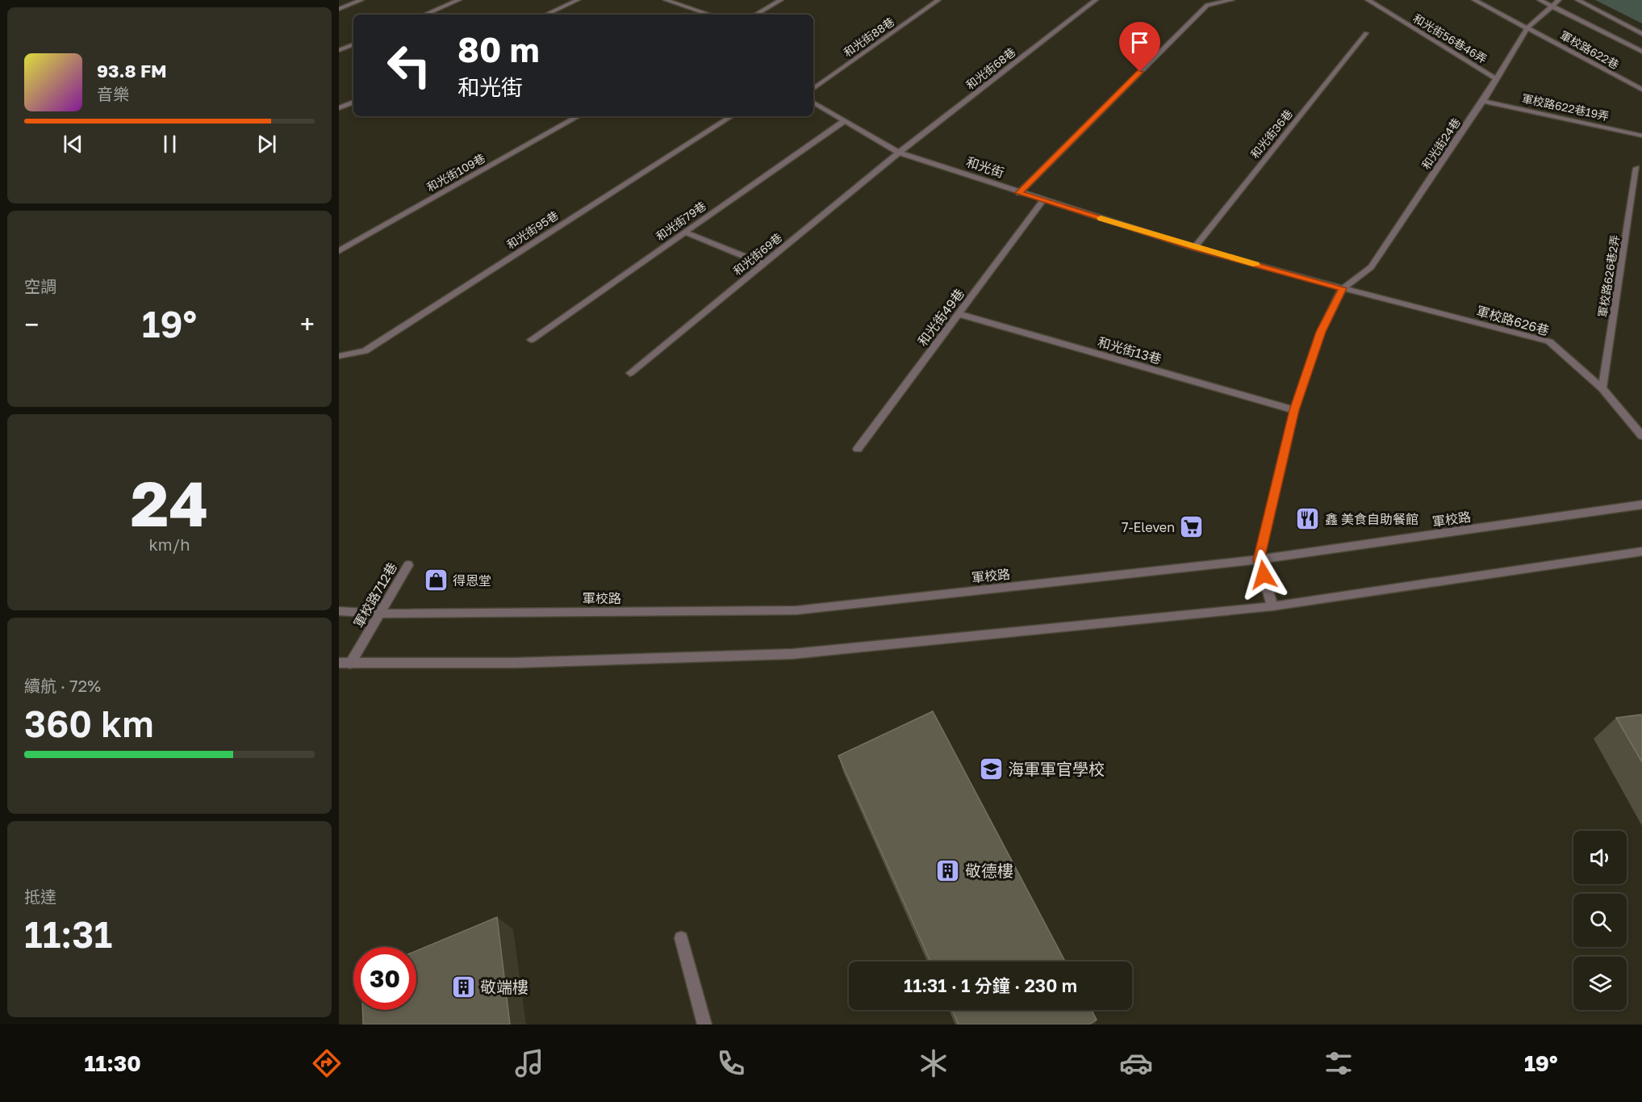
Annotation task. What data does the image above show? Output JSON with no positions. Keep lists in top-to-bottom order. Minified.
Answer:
{"streets":{"street":["和光街88巷","和光街56巷46弄","軍校路622巷","和光街68巷","軍校路622巷19弄","和光街36巷","和光街24巷","和光街","和光街109巷","和光街79巷","和光街95巷","和光街69巷","軍校路626巷2弄","和光街49巷","軍校路626巷","和光街13巷","軍校路","軍校路712巷"]},"crossings":[["和光街56巷46弄","和光街24巷"],["軍校路622巷","和光街24巷"],["和光街68巷","和光街"],["和光街68巷","和光街69巷"],["軍校路622巷19弄","和光街24巷"],["和光街36巷","和光街"],["和光街24巷","和光街"],["和光街24巷","軍校路626巷"],["和光街","和光街79巷"],["和光街","和光街69巷"],["和光街","和光街49巷"],["和光街","軍校路626巷"],["軍校路626巷2弄","軍校路626巷"],["和光街49巷","和光街13巷"],["軍校路","軍校路712巷"]],"places":{"restaurant":["鑫 美食自助餐館"],"supermarket":["7-Eleven"],"shop":["得恩堂"],"school or university":["海軍軍官學校"],"building":["敬德樓","敬端樓"]},"page":{"turn":["80 m","和光街"],"song":["93.8 FM","音樂"],"tile":["空調",["24","km/h"],["續航 · 72%","360 km"],["抵達","11:31"]],"heat":["−","19°","+"],"limit":"30","trip":"11:31 · 1 分鐘 · 230 m","tabs":["11:30","19°"]}}
